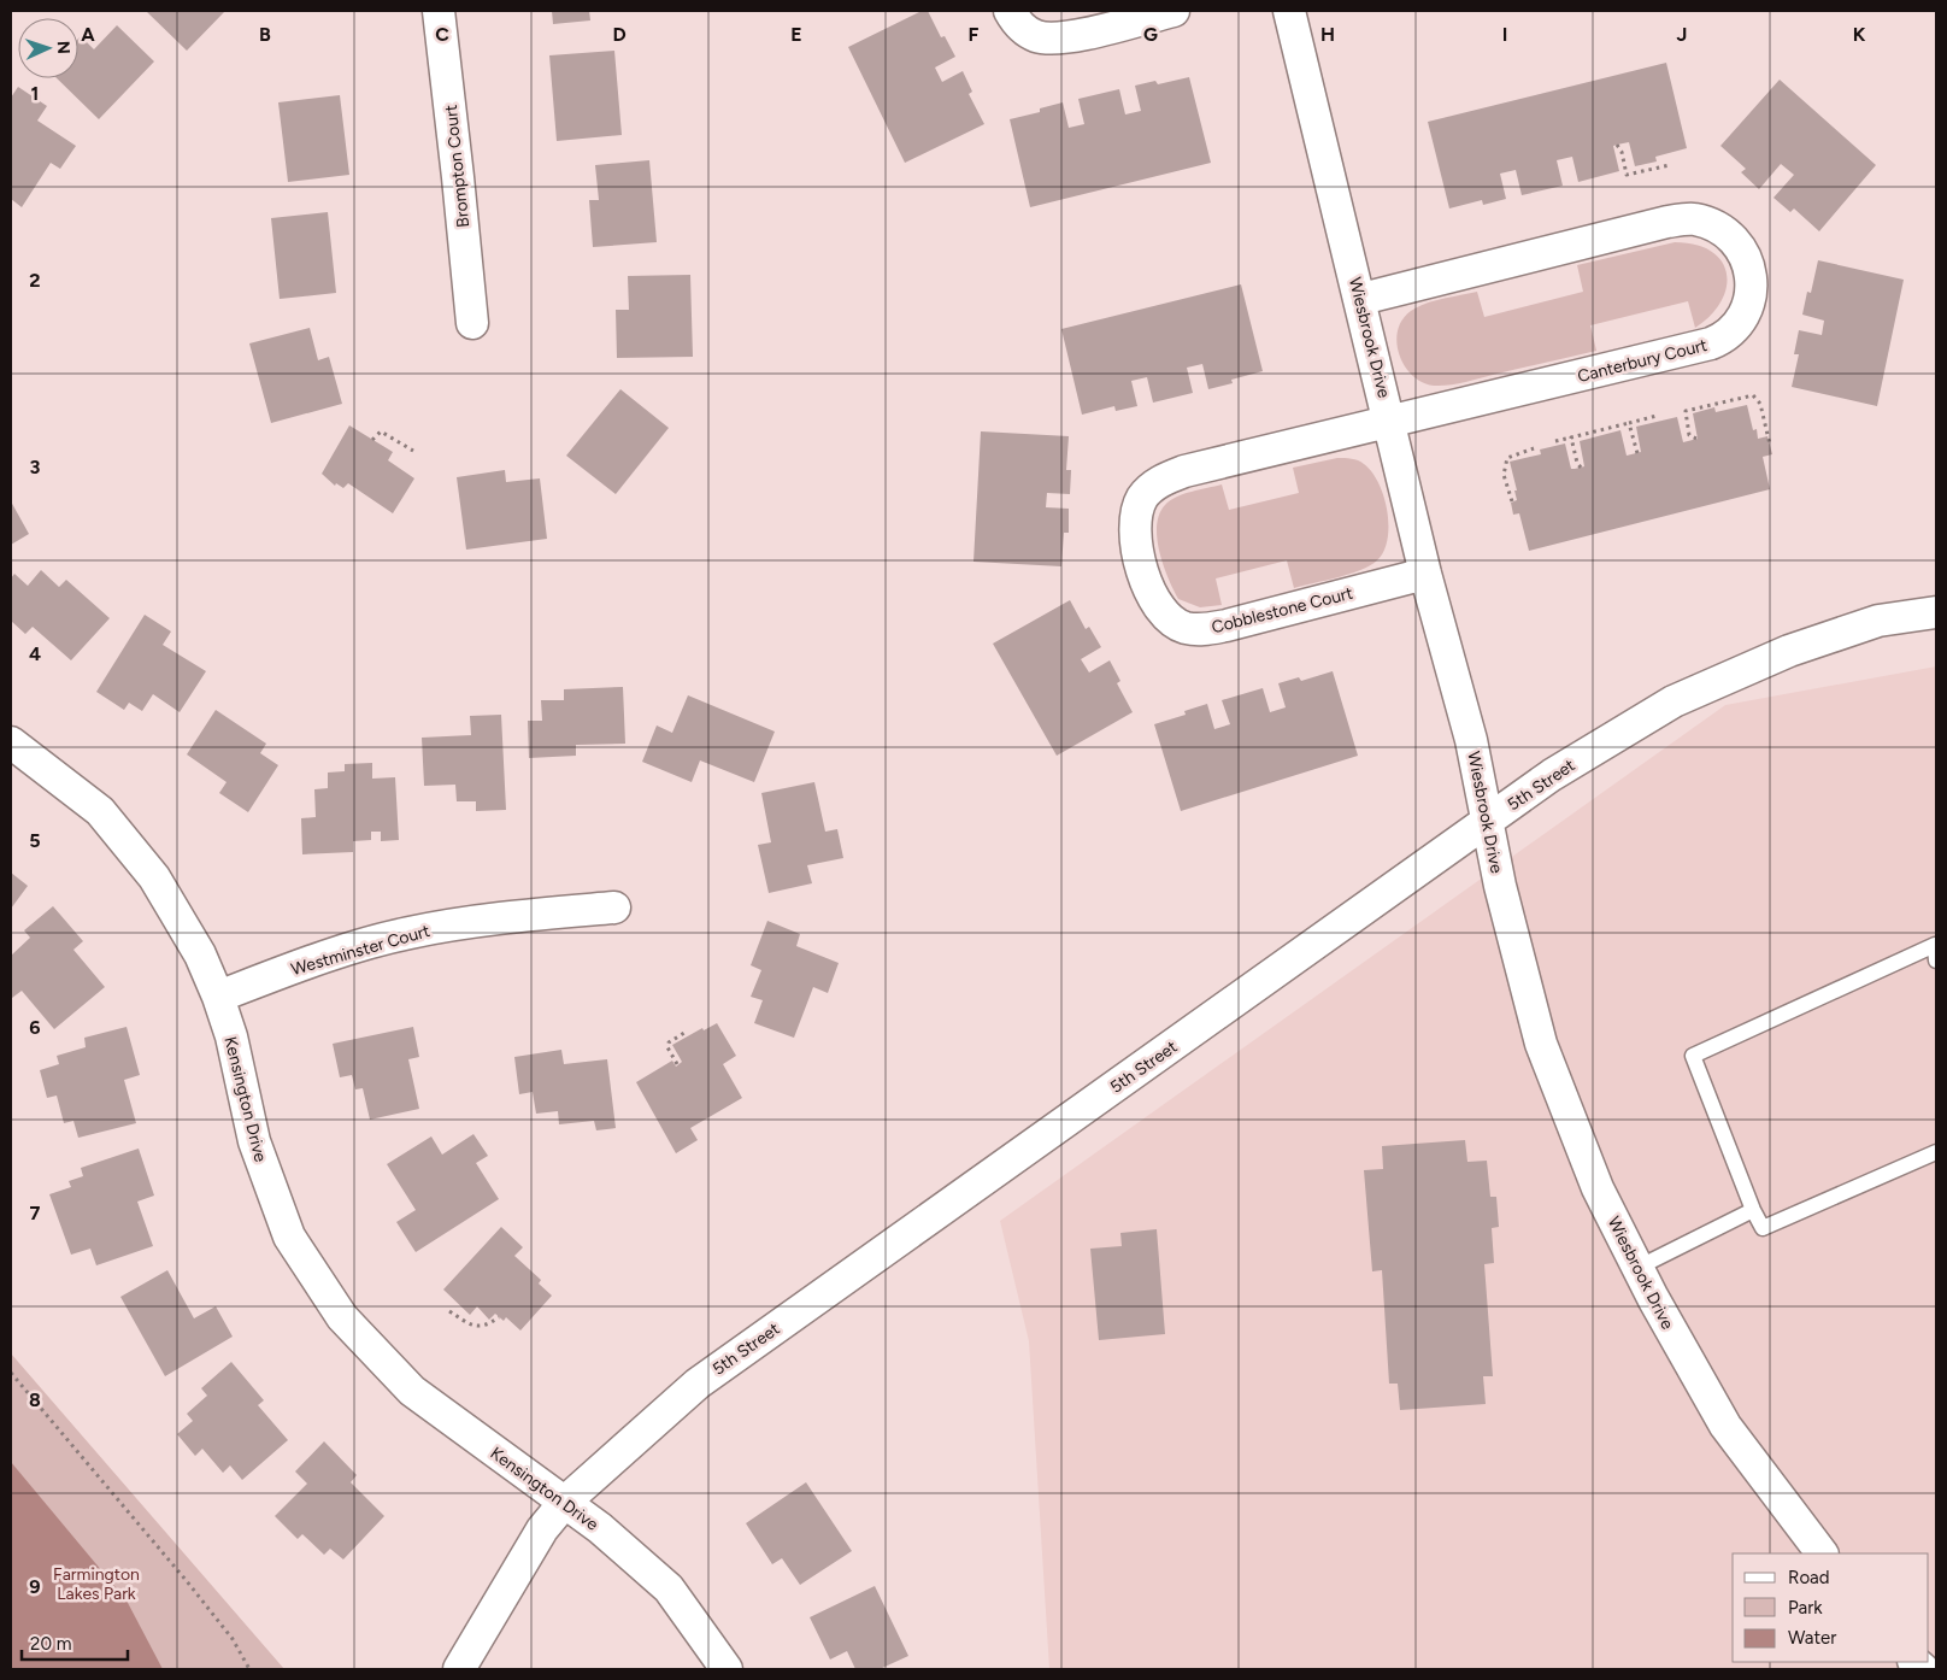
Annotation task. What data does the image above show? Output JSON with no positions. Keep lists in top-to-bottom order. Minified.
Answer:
{"streets":{"street":["Brompton Court","Wiesbrook Drive","Canterbury Court","Cobblestone Court","5th Street","Westminster Court","Kensington Drive"]},"crossings":[["Wiesbrook Drive","Canterbury Court"],["Wiesbrook Drive","Cobblestone Court"],["Wiesbrook Drive","5th Street"],["Canterbury Court","Cobblestone Court"],["5th Street","Kensington Drive"],["Westminster Court","Kensington Drive"]],"parks":["Farmington Lakes Park"],"legend":["Road","Park","Water"],"scale_bar":"20 m","north":"right","grid":{"columns":["A","B","C","D","E","F","G","H","I","J","K"],"rows":["1","2","3","4","5","6","7","8","9"]}}
